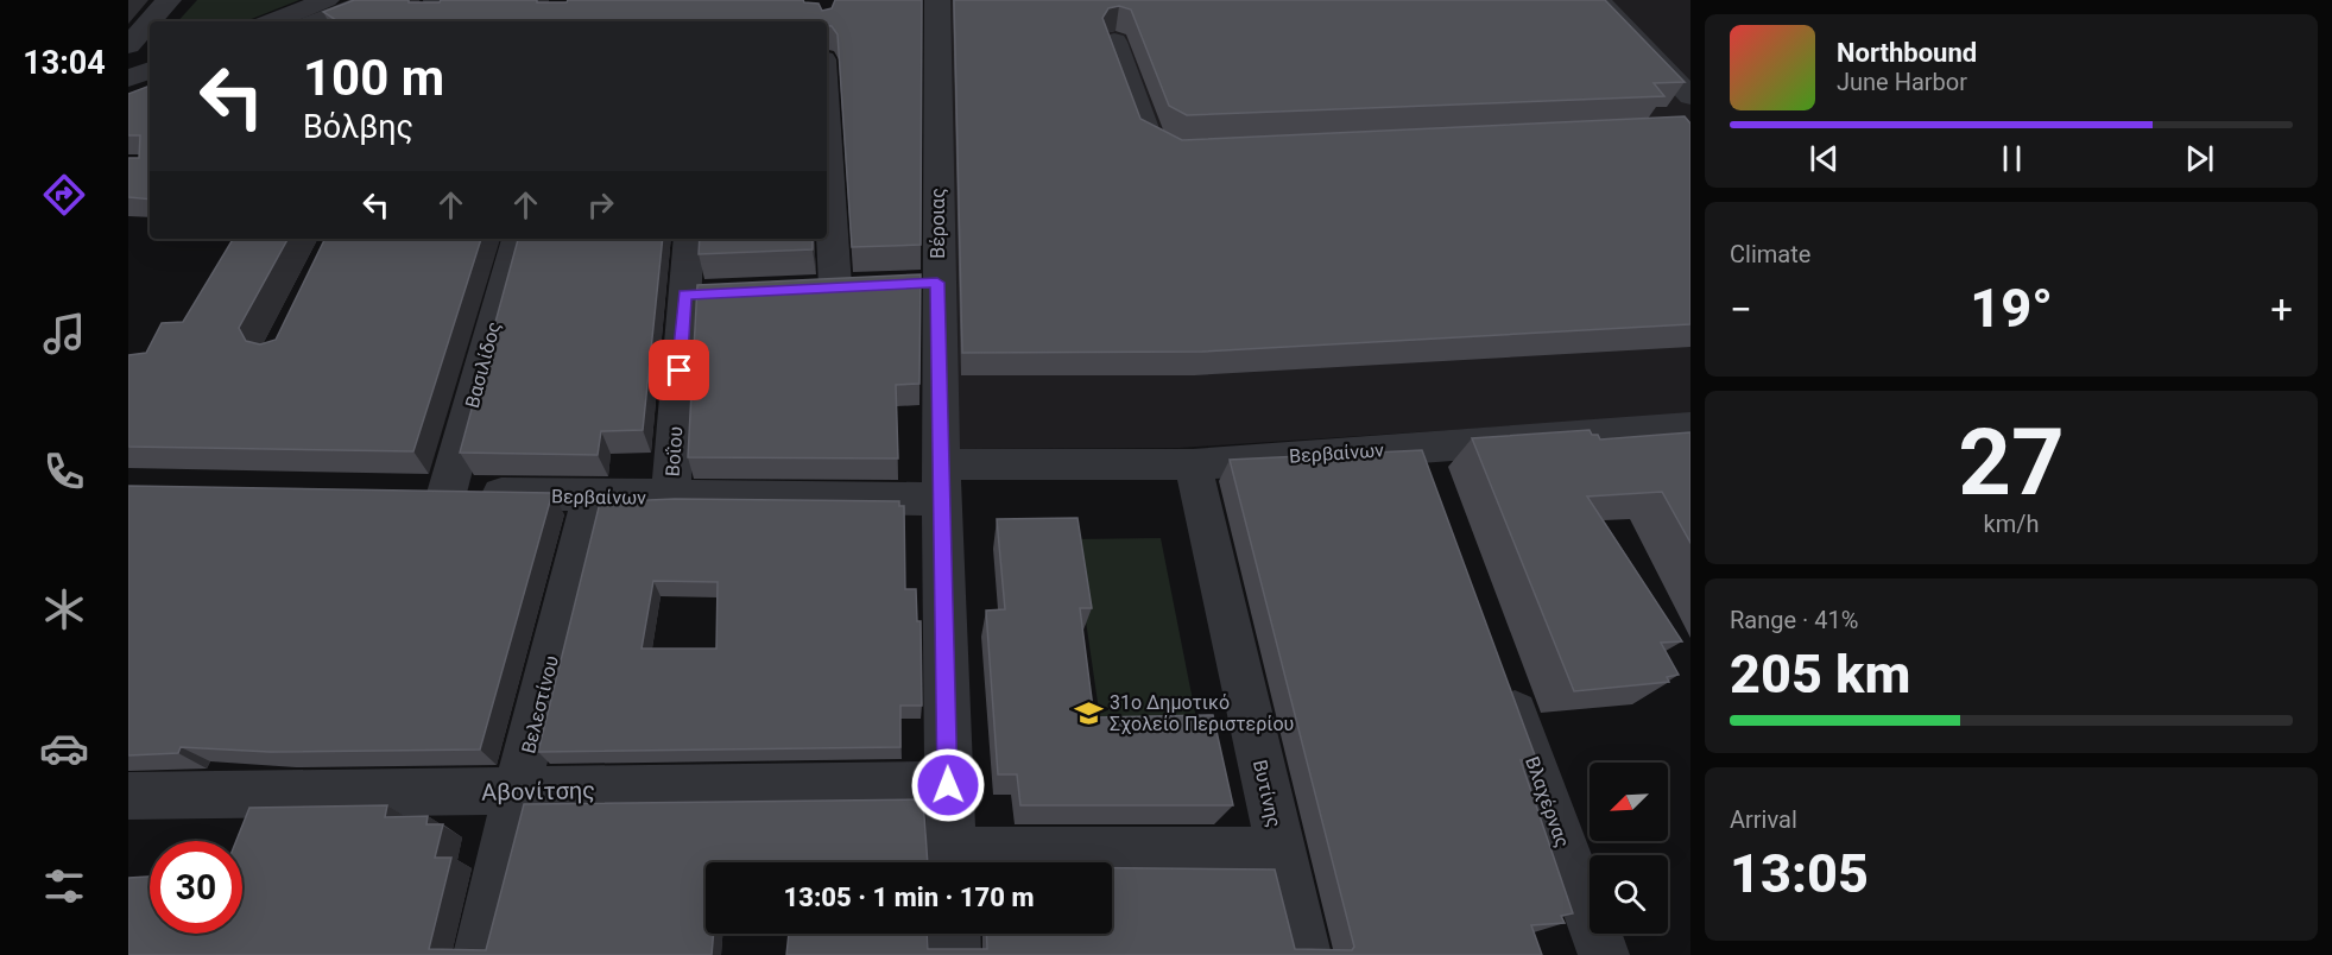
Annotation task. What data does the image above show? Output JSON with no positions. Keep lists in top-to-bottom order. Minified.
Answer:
{"streets":{"street":["Βέροιας","Βασιλίδος","Βοΐου","Βερβαίνων","Βελεστίνου","Αβονίτσης","Βυτίνης","Βλαχέρνας"]},"crossings":[["Βέροιας","Βερβαίνων"],["Βέροιας","Αβονίτσης"],["Βασιλίδος","Βερβαίνων"],["Βοΐου","Βερβαίνων"],["Βερβαίνων","Βελεστίνου"],["Βερβαίνων","Βυτίνης"],["Βελεστίνου","Αβονίτσης"]],"places":{"school or university":["31ο Δημοτικό Σχολείο Περιστερίου"]},"north":"bottom left","page":{"tabs":"13:04","turn":["100 m","Βόλβης"],"song":["Northbound","June Harbor"],"tile":["Climate",["27","km/h"],["Range · 41%","205 km"],["Arrival","13:05"]],"heat":["−","19°","+"],"limit":"30","trip":"13:05 · 1 min · 170 m"}}
